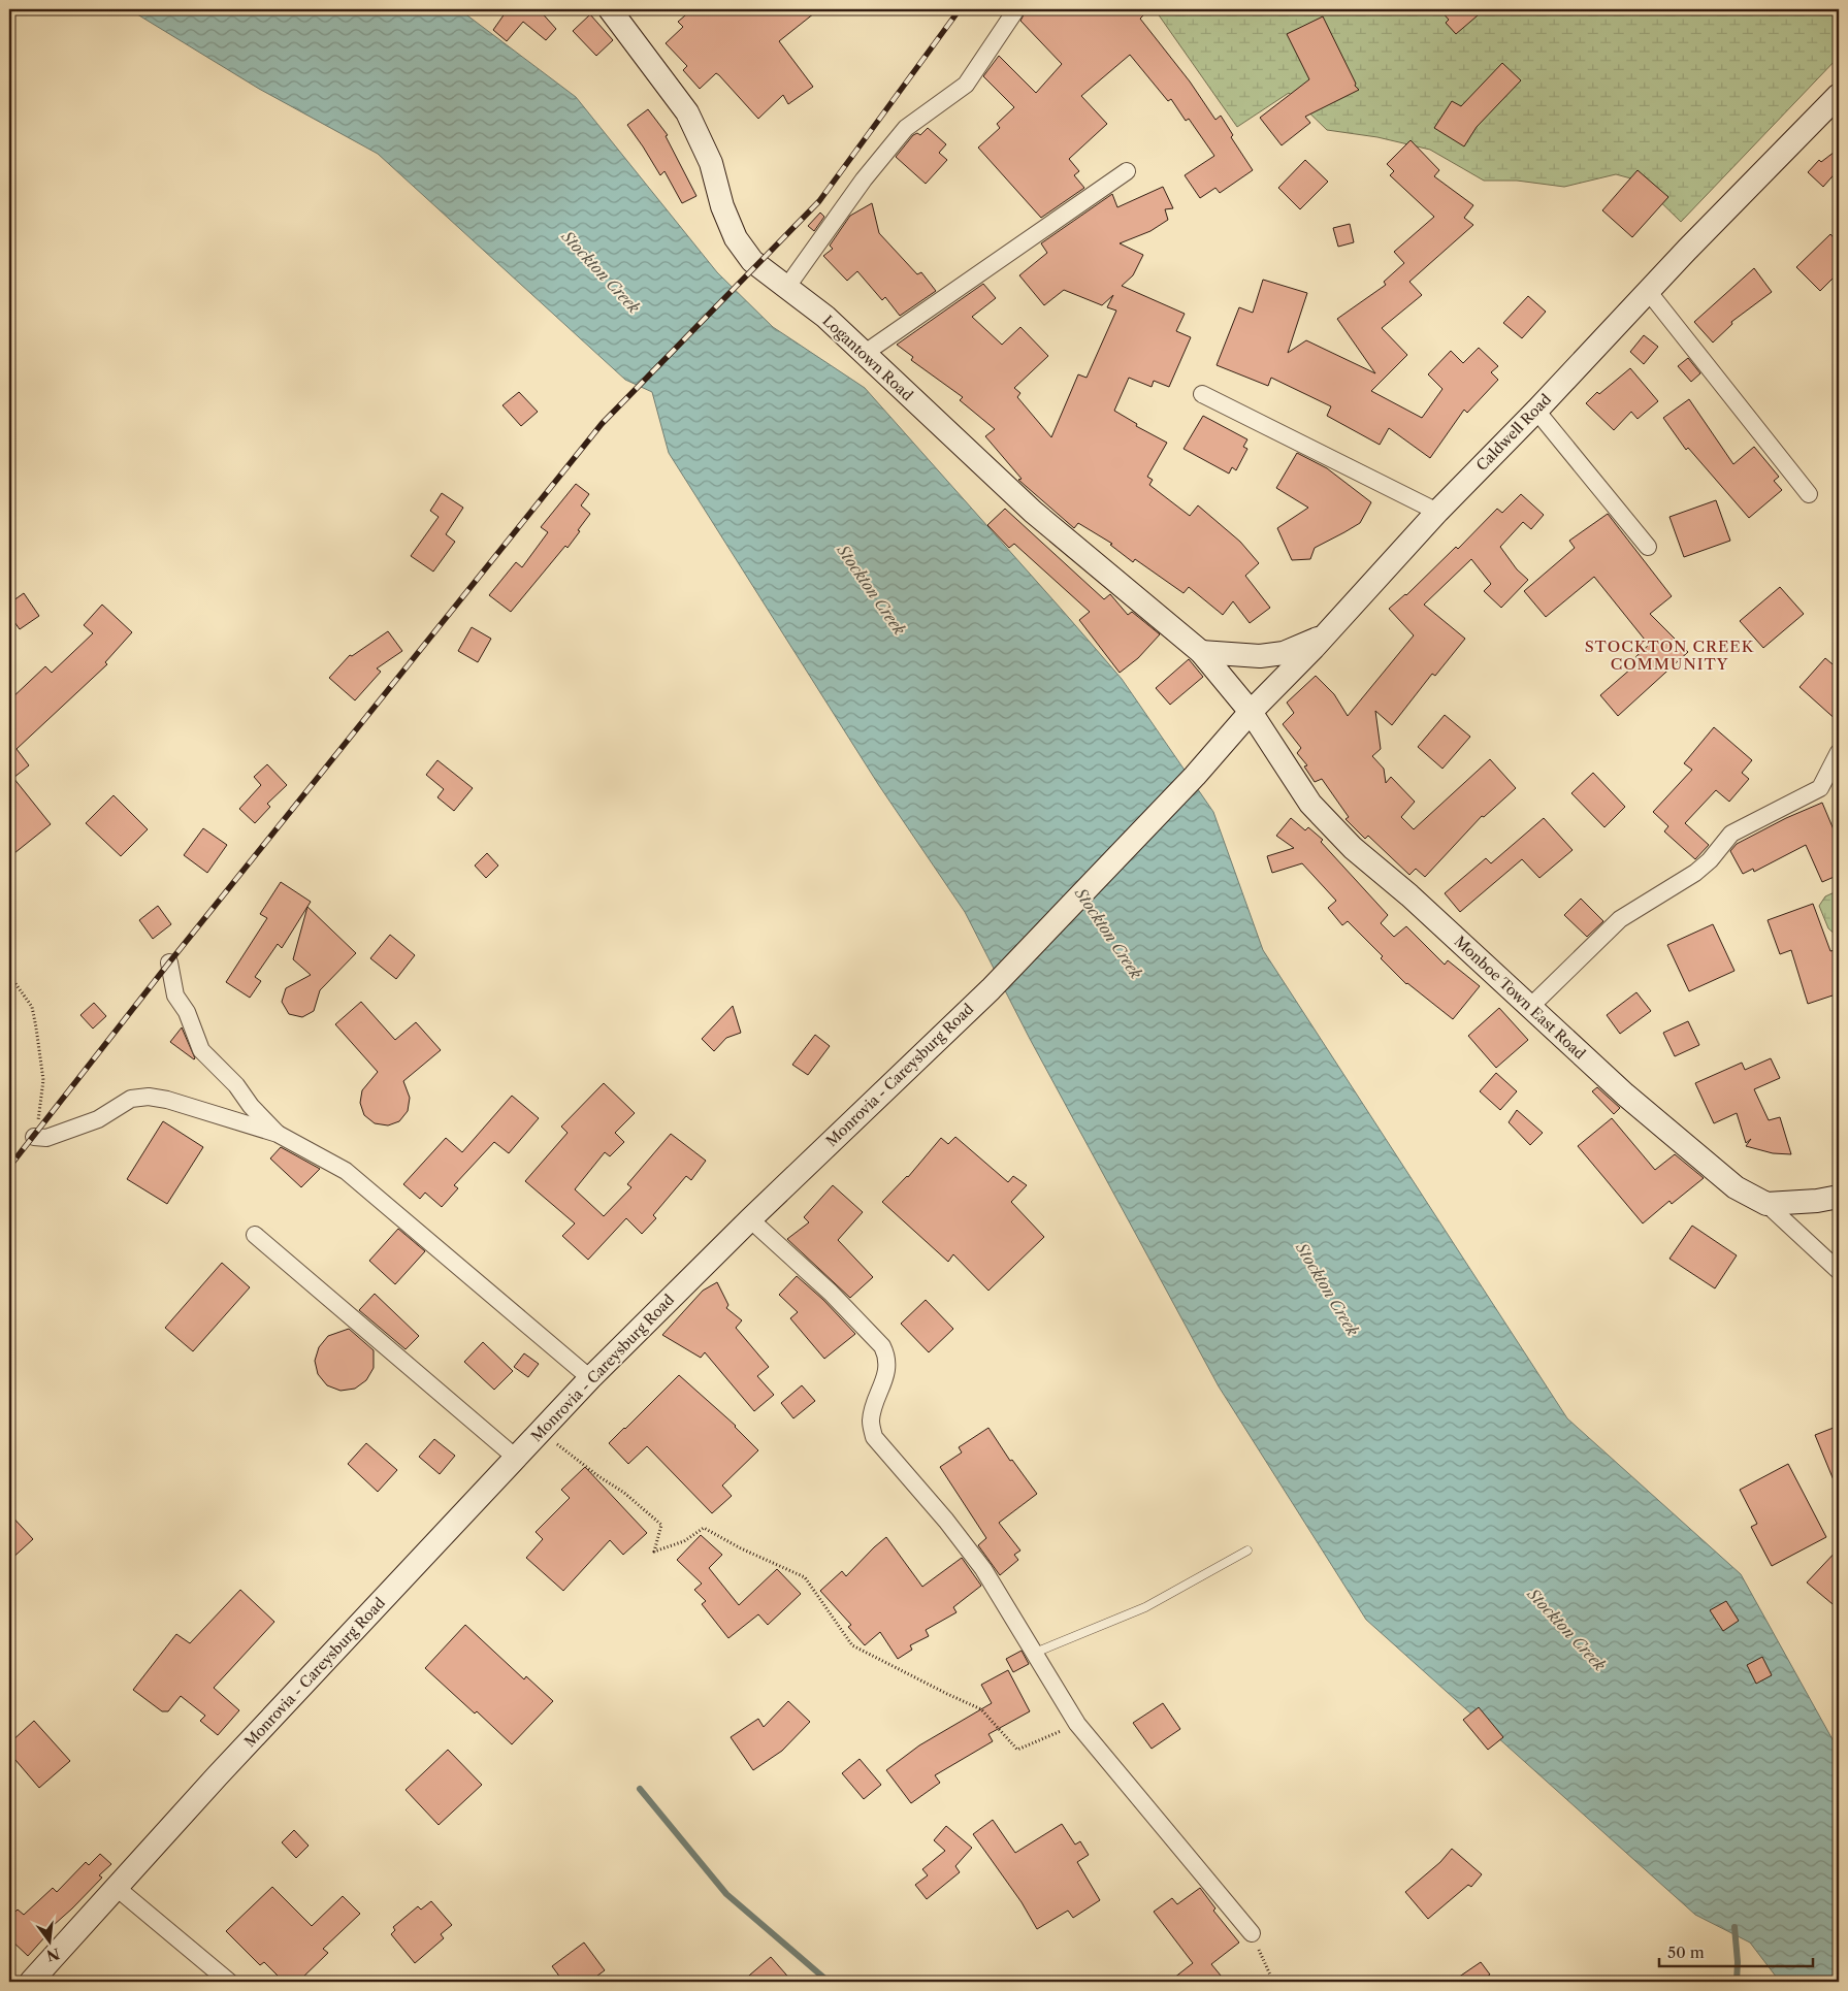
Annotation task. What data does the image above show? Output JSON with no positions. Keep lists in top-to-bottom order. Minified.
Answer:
{"streets":{"main road":["Logantown Road","Caldwell Road","Monboe Town East Road","Monrovia - Careysburg Road"]},"crossings":[["Logantown Road","Caldwell Road"],["Logantown Road","Monboe Town East Road"],["Caldwell Road","Monboe Town East Road"],["Caldwell Road","Monrovia - Careysburg Road"]],"districts":["STOCKTON CREEK COMMUNITY"],"water":["Stockton Creek"],"scale_bar":"50 m","north":"bottom"}
